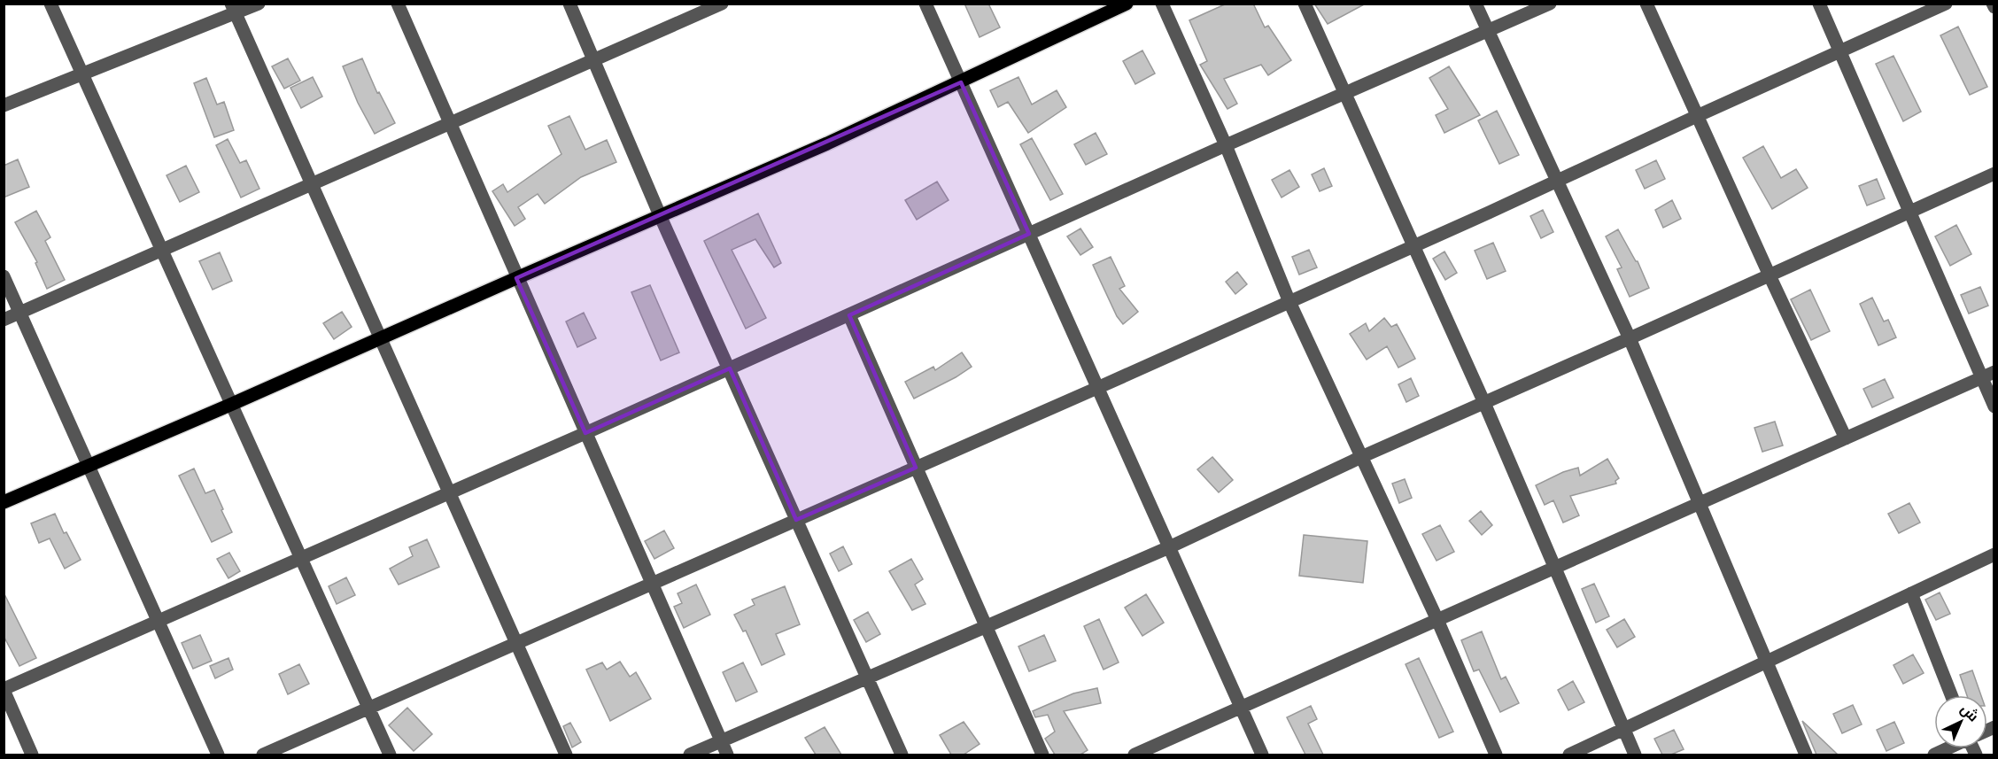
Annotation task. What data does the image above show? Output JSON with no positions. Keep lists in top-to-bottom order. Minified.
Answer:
{"north":"top right"}
